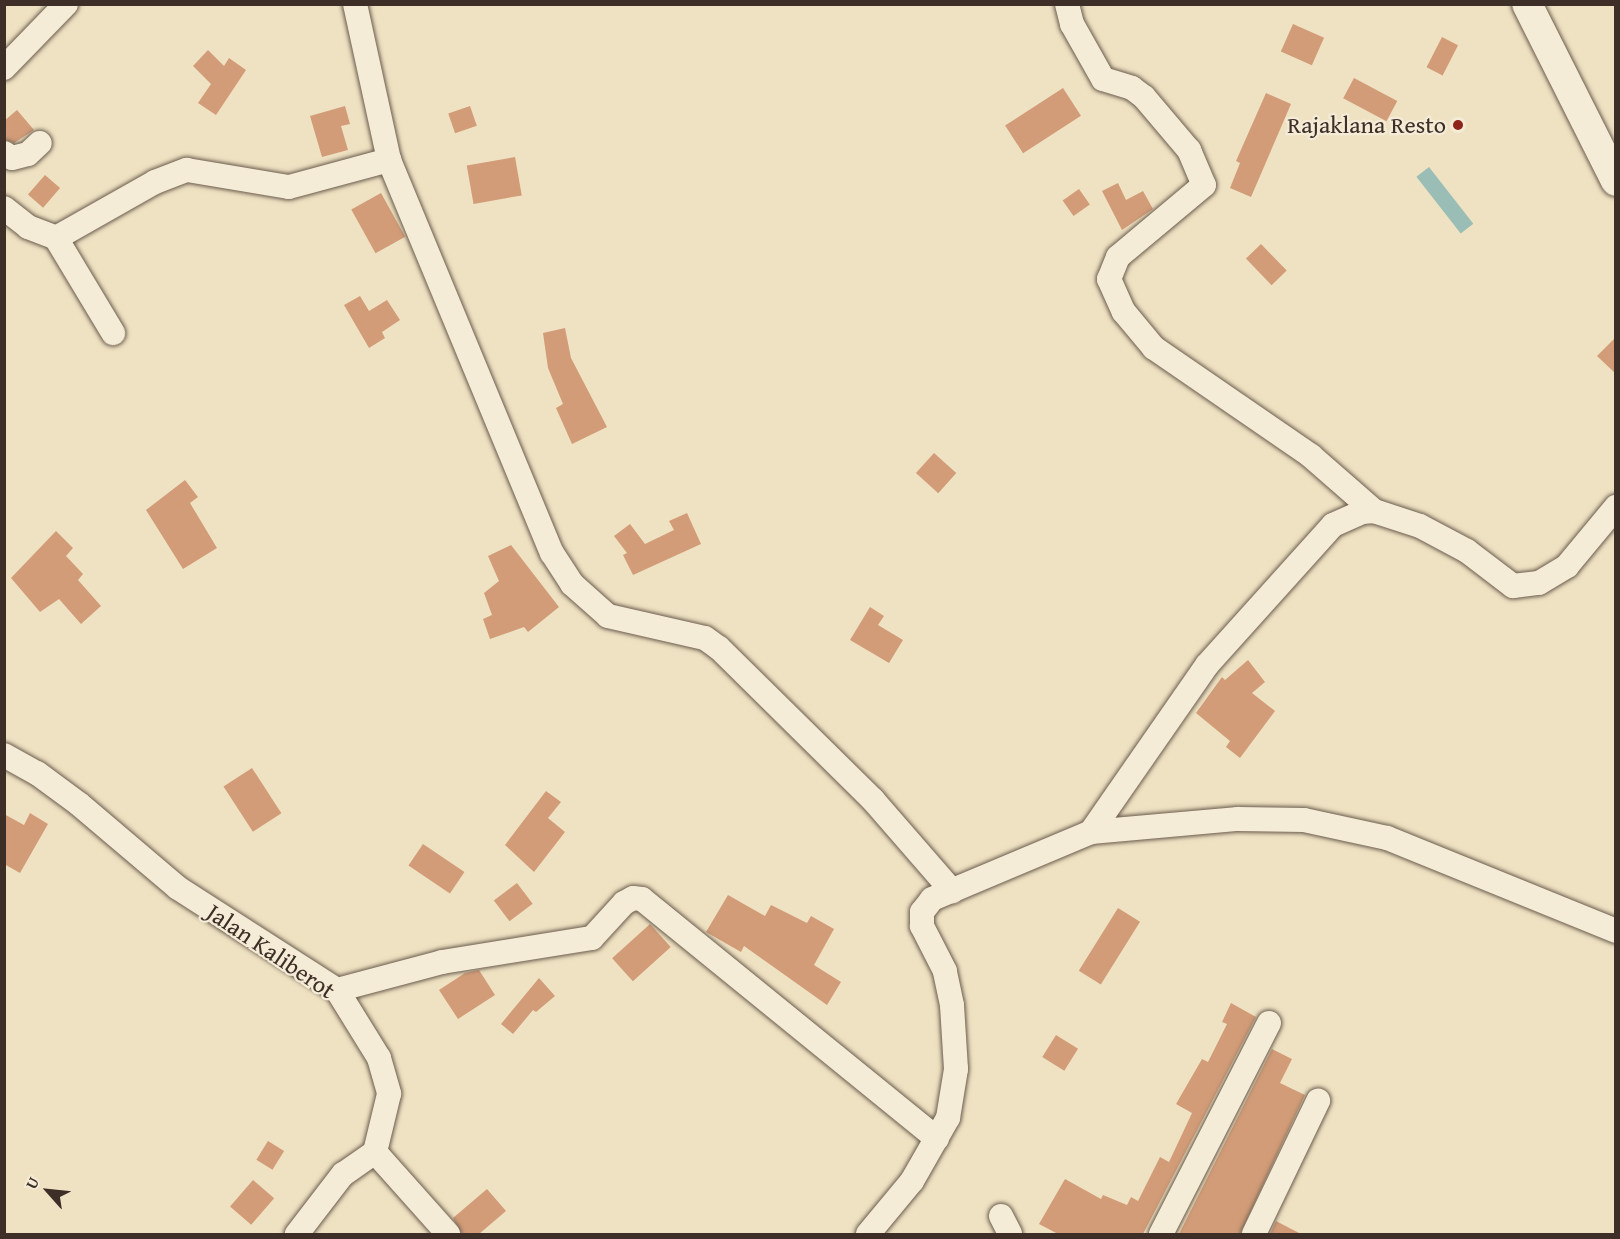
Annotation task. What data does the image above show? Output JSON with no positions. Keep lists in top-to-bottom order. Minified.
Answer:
{"streets":{"street":["Jalan Kaliberot"]},"places":["Rajaklana Resto"],"north":"top left"}
